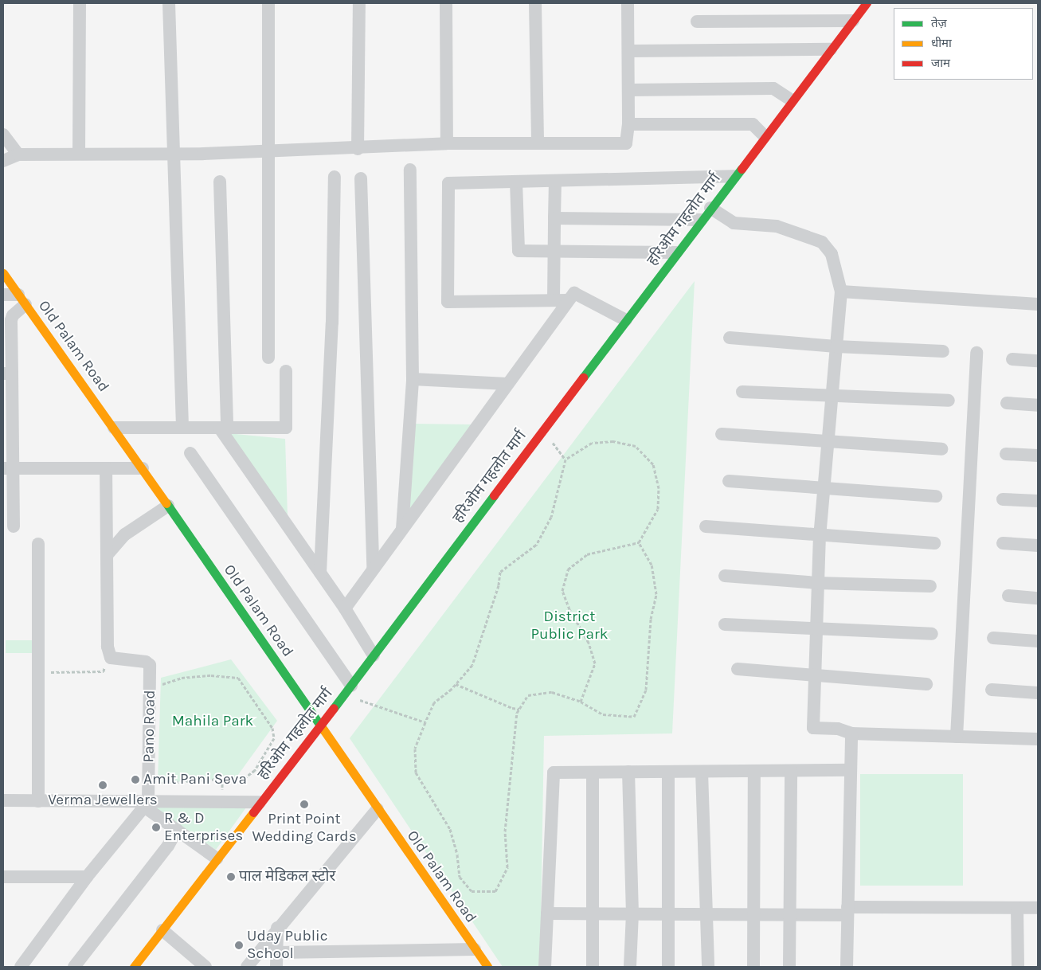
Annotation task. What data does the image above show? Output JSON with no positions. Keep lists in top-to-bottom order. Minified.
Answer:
{"streets":{"street":["हरिओम गहलोत मार्ग","Old Palam Road","Pano Road"]},"crossings":[["हरिओम गहलोत मार्ग","Old Palam Road"]],"parks":["District Public Park","Mahila Park"],"places":["Amit Pani Seva","Verma Jewellers","Print Point Wedding Cards","R & D Enterprises","पाल मेडिकल स्टोर","Uday Public School"],"legend":["तेज़","धीमा","जाम"]}
